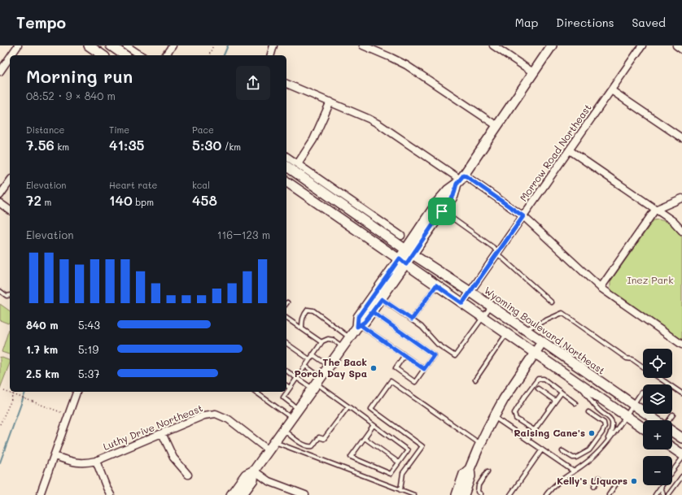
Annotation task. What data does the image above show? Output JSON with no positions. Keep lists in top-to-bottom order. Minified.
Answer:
{"streets":{"main road":["Wyoming Boulevard Northeast"],"street":["Morrow Road Northeast","Luthy Drive Northeast"]},"crossings":[["Morrow Road Northeast","Wyoming Boulevard Northeast"]],"parks":["Inez Park"],"places":["The Back Porch Day Spa","Raising Cane's","Kelly's Liquors"],"page":{"header":"Tempo","nav":["Map","Directions","Saved"],"heading":["Morning run","08:52 · 9 × 840 m"],"stats":[["Distance","7.56 km"],["Time","41:35"],["Pace","5:30 /km"],["Elevation","72 m"],["Heart rate","140 bpm"],["kcal","458"]],"chart":["Elevation","116–123 m"],"list":[{"name":"840 m","note":"5:43"},{"name":"1.7 km","note":"5:19"},{"name":"2.5 km","note":"5:37"}],"map_buttons":["+","−"]}}
